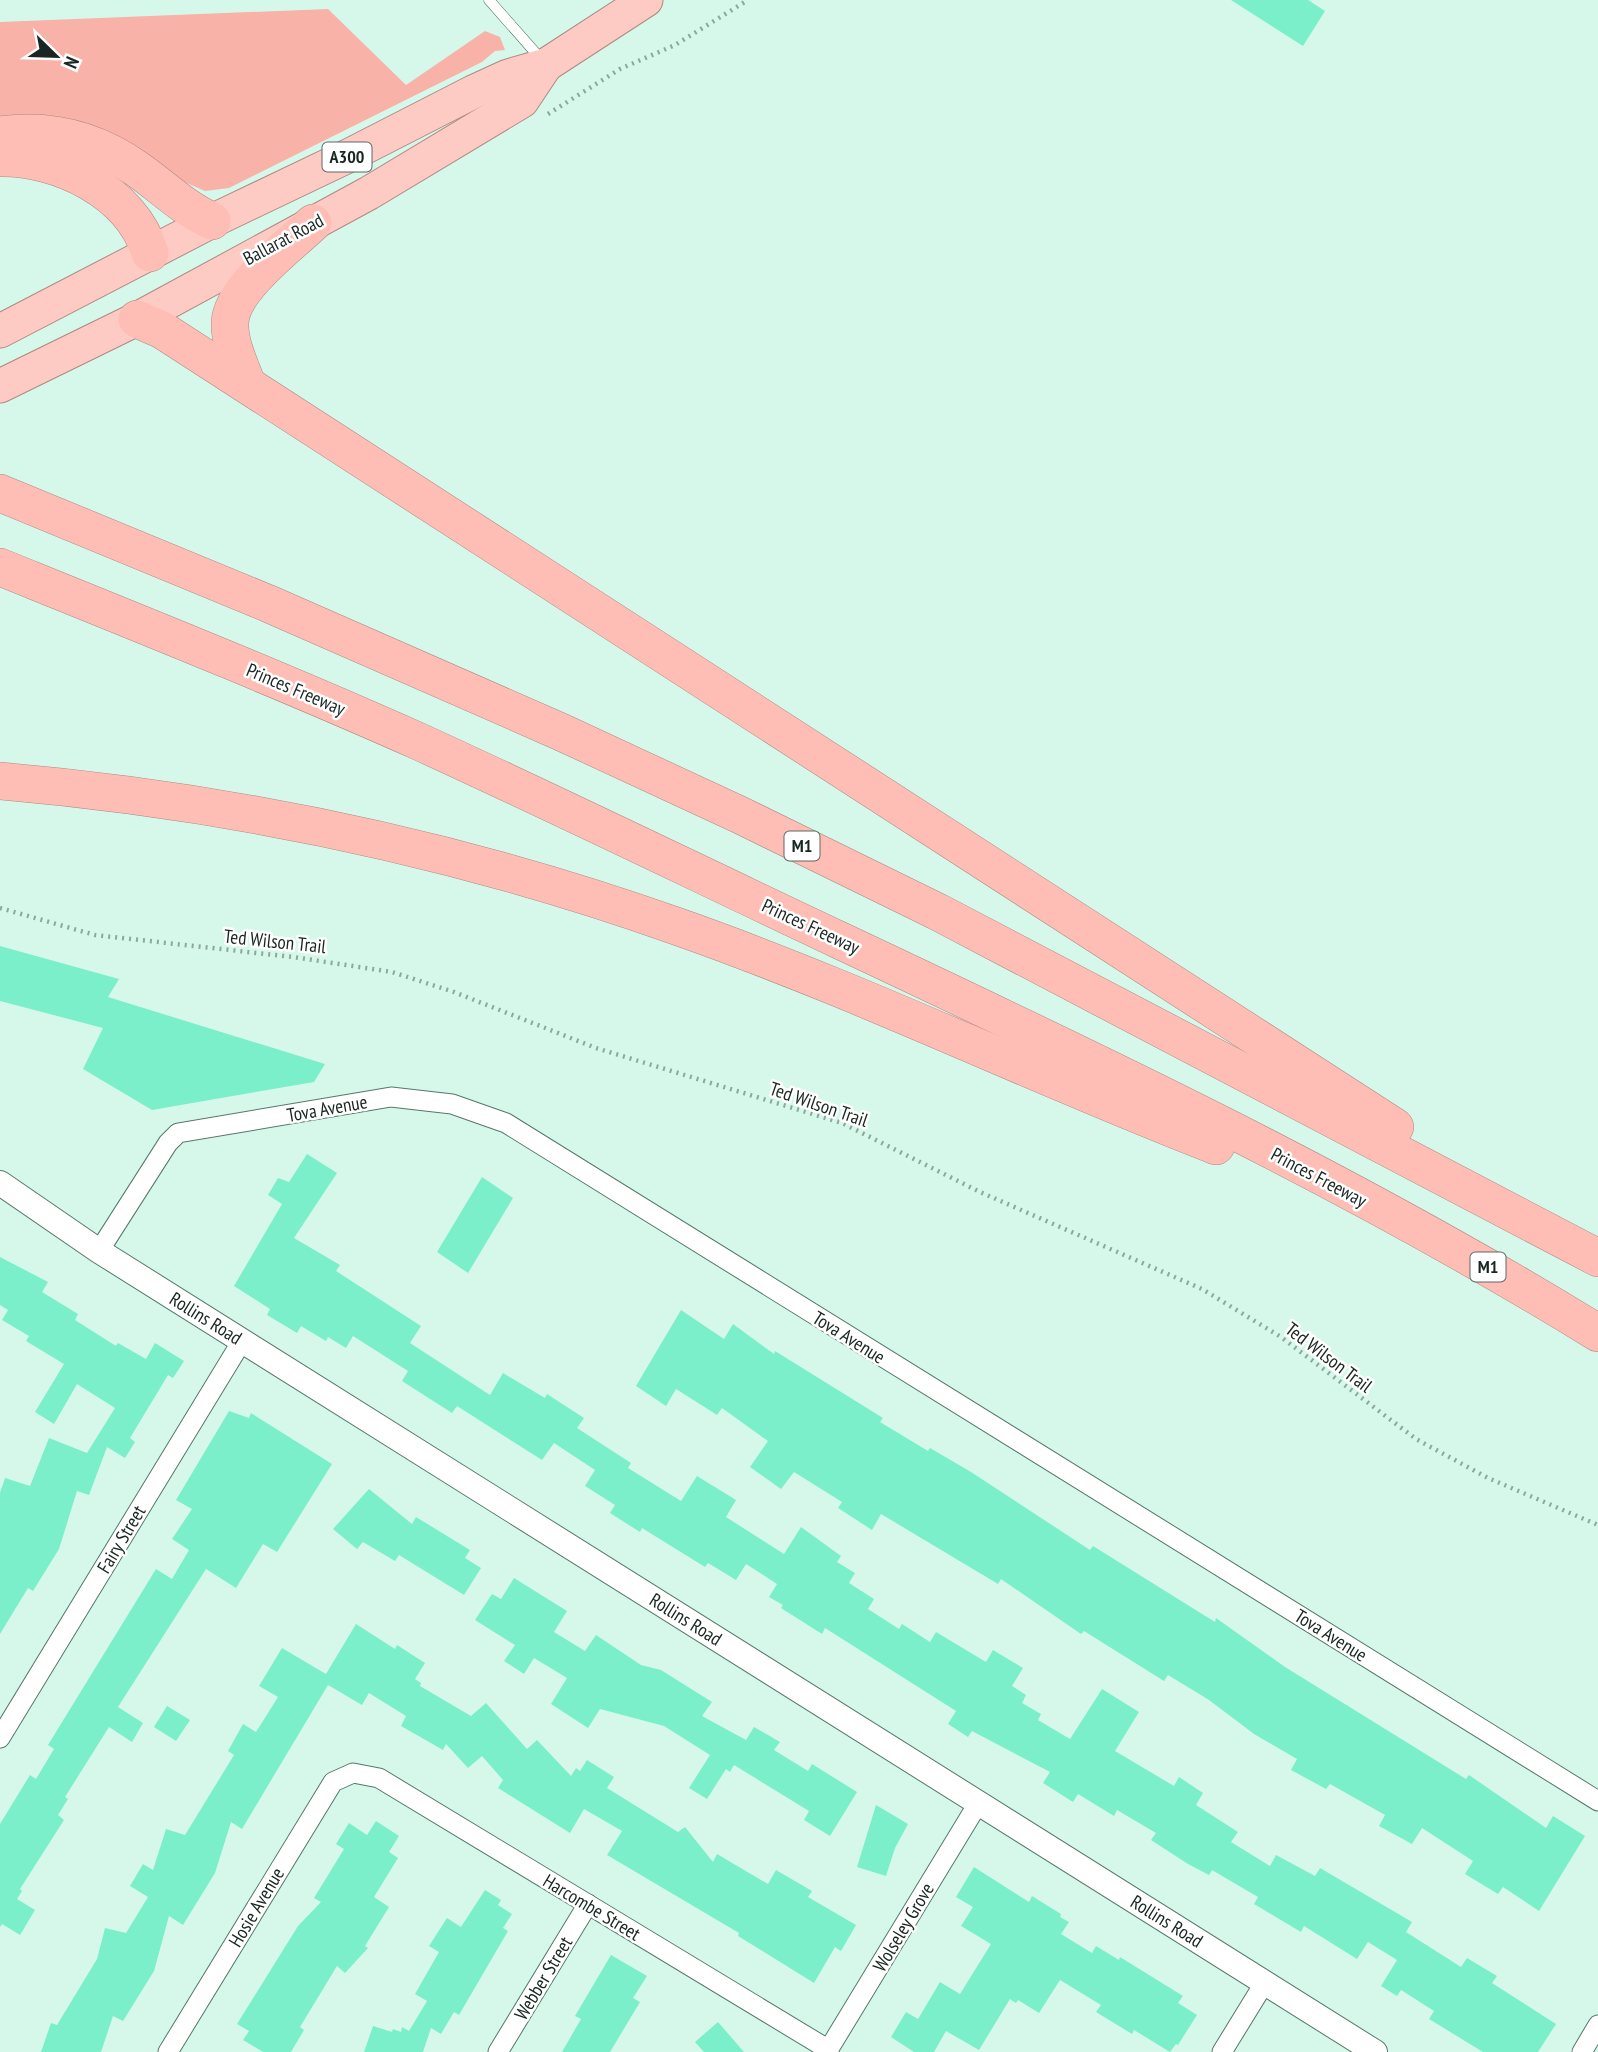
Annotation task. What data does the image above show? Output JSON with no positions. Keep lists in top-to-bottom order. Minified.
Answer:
{"streets":{"highway":["A300","Ballarat Road","Princes Freeway","M1"],"street":["Tova Avenue","Rollins Road","Fairy Street","Hosie Avenue","Harcombe Street","Wolseley Grove","Webber Street"],"path":["Ted Wilson Trail"]},"crossings":[["Tova Avenue","Rollins Road"],["Rollins Road","Fairy Street"],["Rollins Road","Wolseley Grove"],["Hosie Avenue","Harcombe Street"],["Harcombe Street","Wolseley Grove"],["Harcombe Street","Webber Street"]],"north":"bottom right"}
